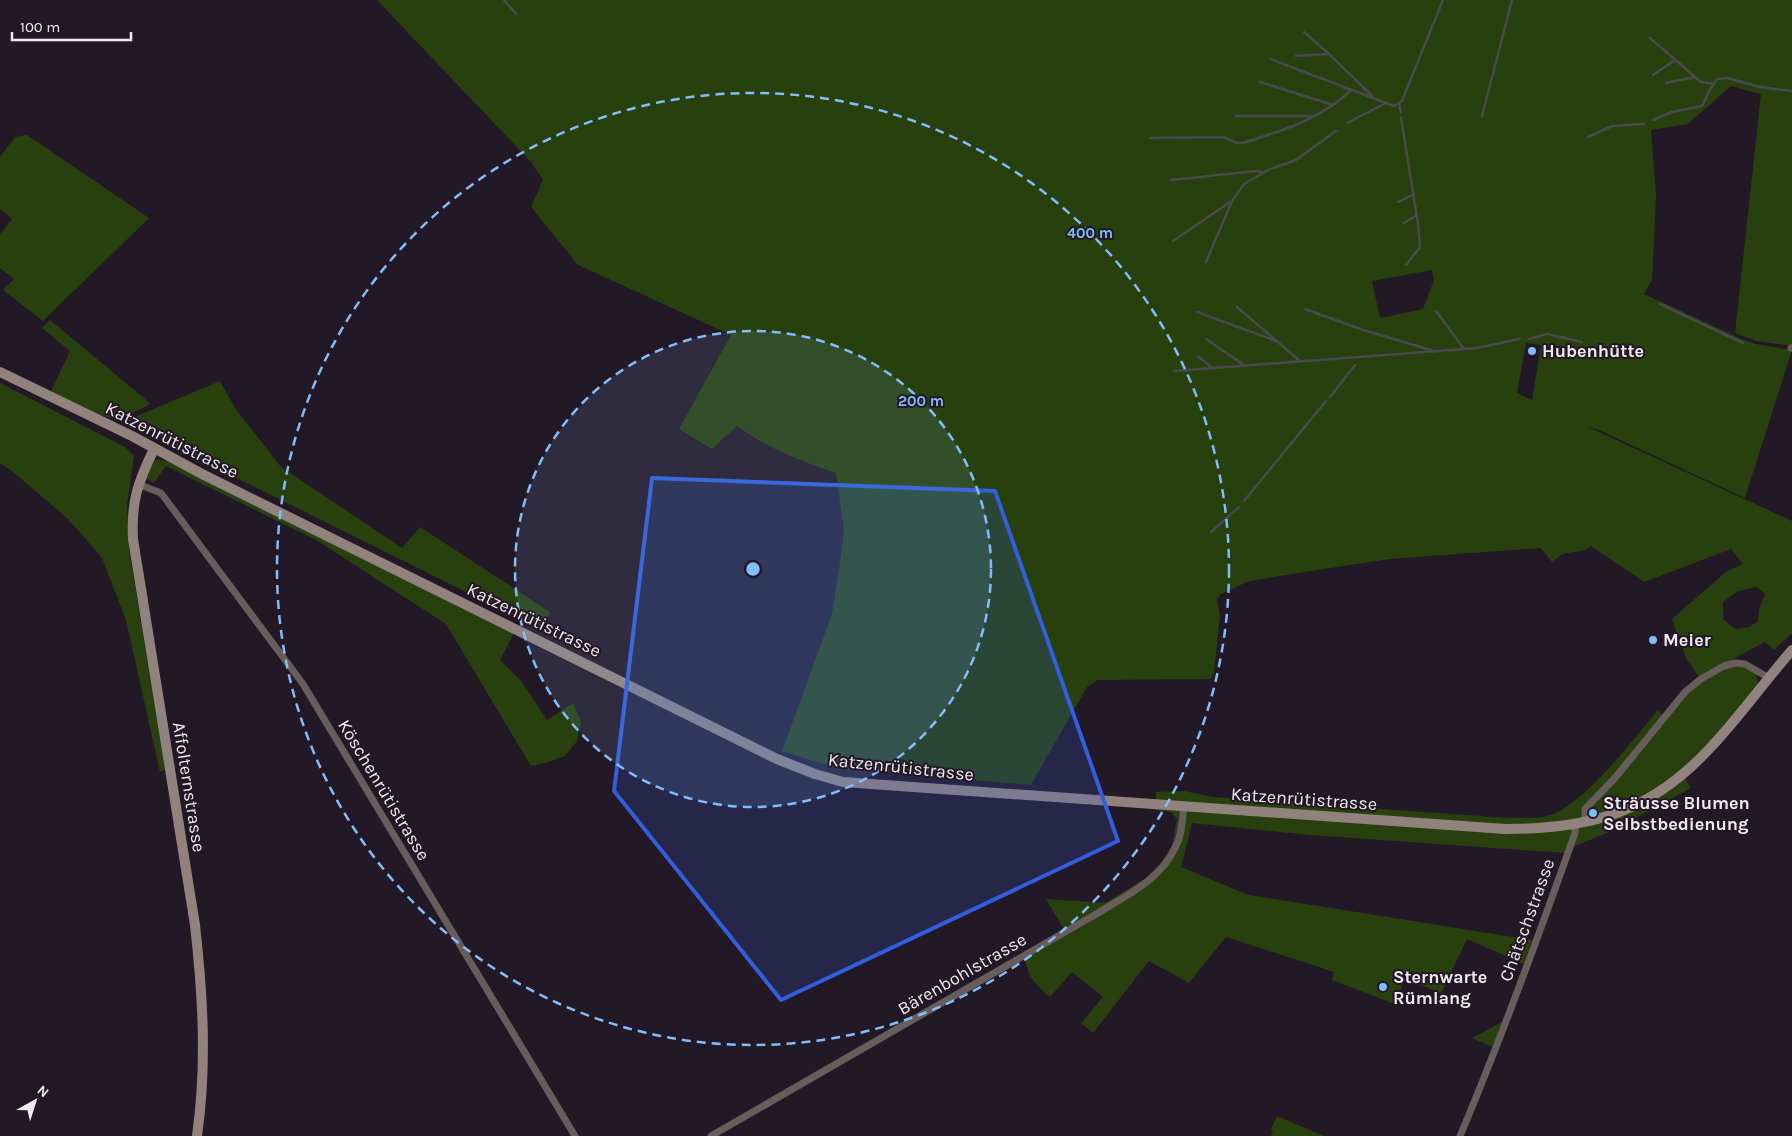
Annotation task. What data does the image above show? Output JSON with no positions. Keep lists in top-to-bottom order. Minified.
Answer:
{"streets":{"street":["Katzenrütistrasse","Affolternstrasse","Köschenrütistrasse","Chätschstrasse","Bärenbohlstrasse"]},"crossings":[["Katzenrütistrasse","Affolternstrasse"],["Katzenrütistrasse","Chätschstrasse"],["Katzenrütistrasse","Bärenbohlstrasse"],["Affolternstrasse","Köschenrütistrasse"]],"places":["Hubenhütte","Meier","Sträusse Blumen Selbstbedienung","Sternwarte Rümlang"],"scale_bar":"100 m","north":"top right","rings":["400 m","200 m"]}
